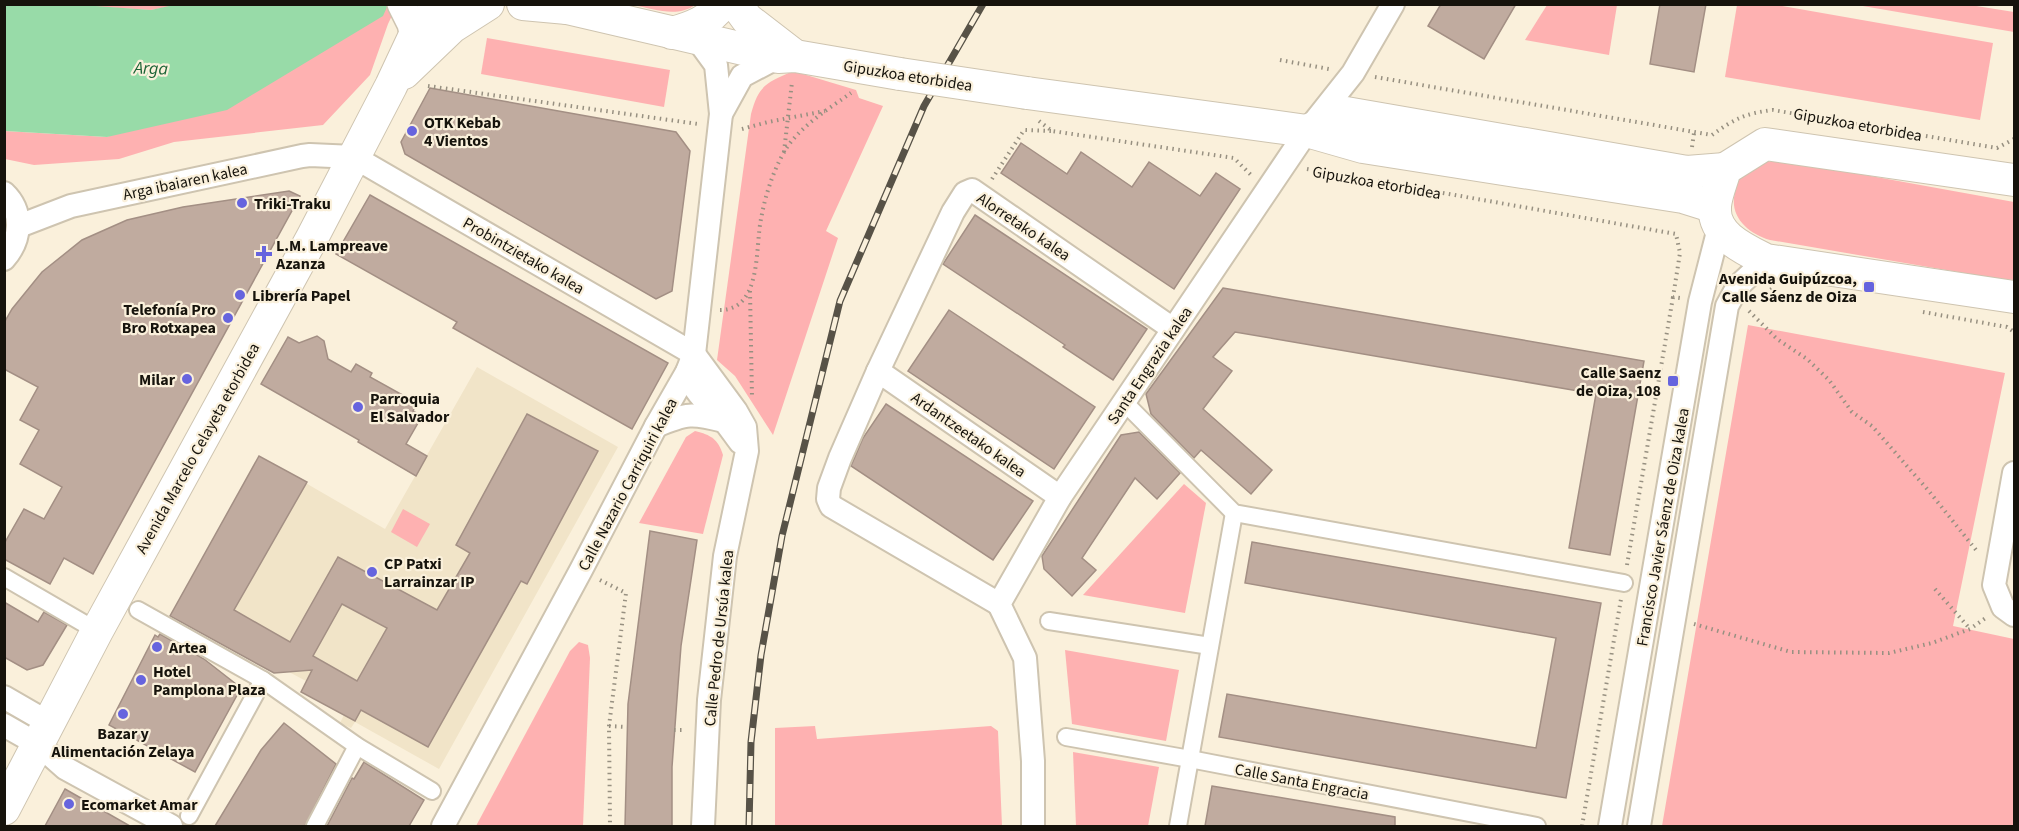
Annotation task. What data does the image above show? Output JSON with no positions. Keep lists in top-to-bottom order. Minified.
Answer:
{"streets":{"main road":["Gipuzkoa etorbidea","Avenida Marcelo Celayeta etorbidea"],"street":["Arga ibaiaren kalea","Alorretako kalea","Probintzietako kalea","Santa Engrazia kalea","Ardantzeetako kalea","Calle Nazario Carriquiri kalea","Francisco Javier Sáenz de Oiza kalea","Calle Pedro de Ursúa kalea","Calle Santa Engracia"]},"crossings":[["Gipuzkoa etorbidea","Santa Engrazia kalea"],["Gipuzkoa etorbidea","Calle Nazario Carriquiri kalea"],["Gipuzkoa etorbidea","Francisco Javier Sáenz de Oiza kalea"],["Arga ibaiaren kalea","Probintzietako kalea"],["Arga ibaiaren kalea","Avenida Marcelo Celayeta etorbidea"],["Alorretako kalea","Santa Engrazia kalea"],["Alorretako kalea","Ardantzeetako kalea"],["Probintzietako kalea","Avenida Marcelo Celayeta etorbidea"],["Probintzietako kalea","Calle Nazario Carriquiri kalea"],["Probintzietako kalea","Calle Pedro de Ursúa kalea"],["Santa Engrazia kalea","Ardantzeetako kalea"],["Calle Nazario Carriquiri kalea","Calle Pedro de Ursúa kalea"]],"water":["Arga"],"places":{"other":["OTK Kebab 4 Vientos","Triki-Traku","Librería Papel","Telefonía Pro Bro Rotxapea","Milar","Parroquia El Salvador","CP Patxi Larrainzar IP","Artea","Hotel Pamplona Plaza","Bazar y Alimentación Zelaya","Ecomarket Amar"],"health":["L.M. Lampreave Azanza"],"transit":["Avenida Guipúzcoa, Calle Sáenz de Oiza","Calle Saenz de Oiza, 108"]}}
